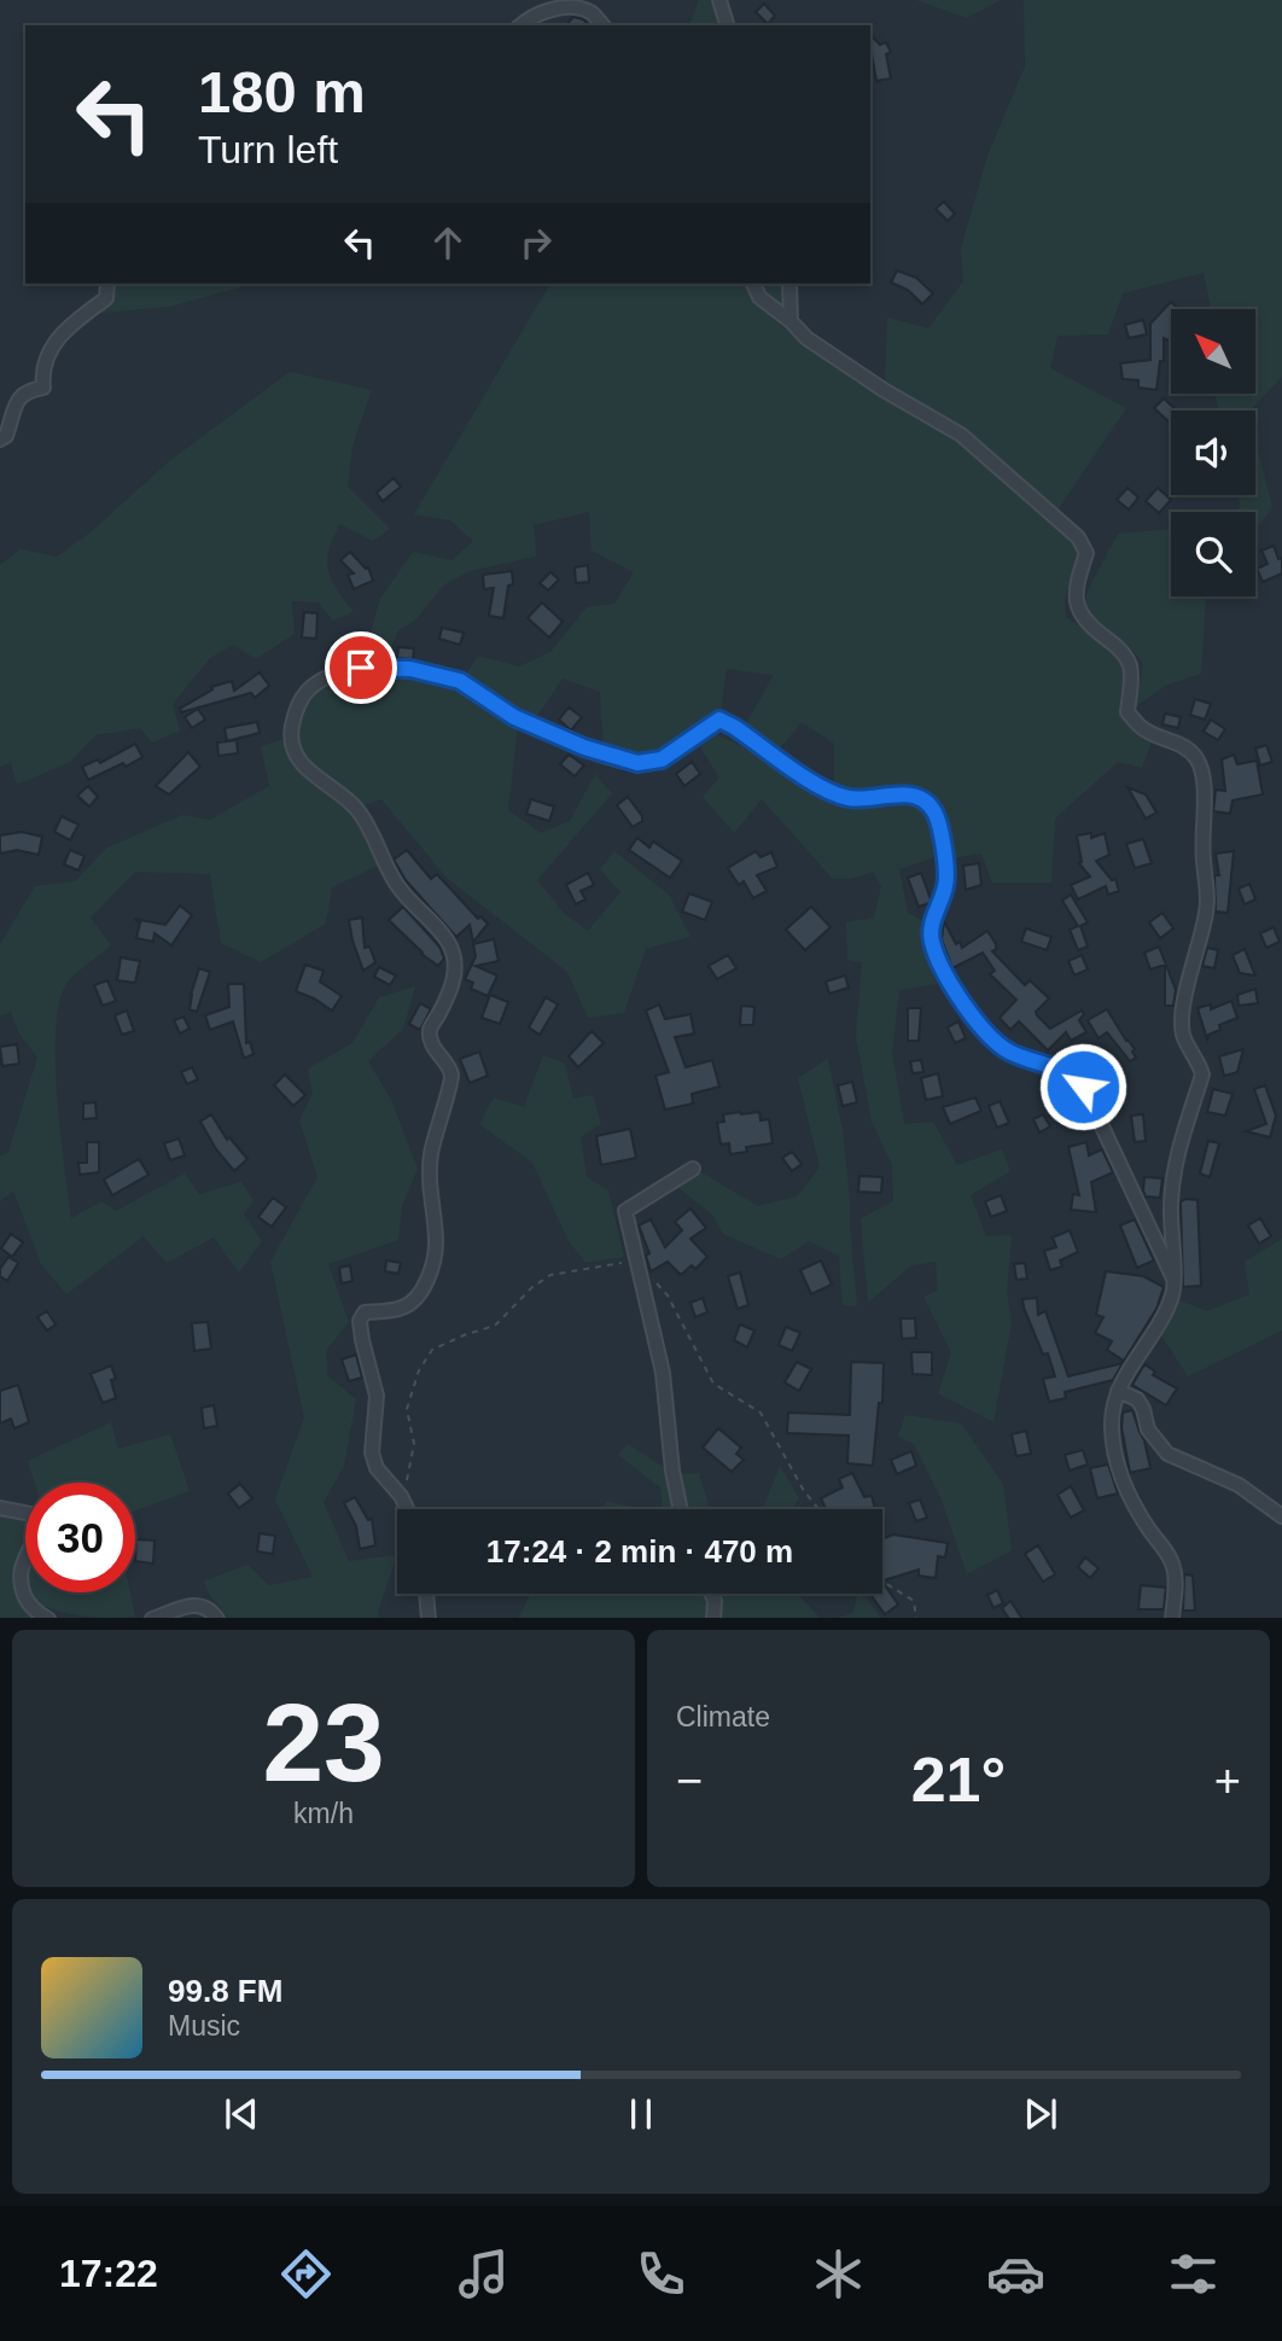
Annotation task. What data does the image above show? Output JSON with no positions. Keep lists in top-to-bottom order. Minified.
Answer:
{"north":"top left","page":{"turn":["180 m","Turn left"],"limit":"30","trip":"17:24 · 2 min · 470 m","tile":[["23","km/h"],"Climate"],"heat":["−","21°","+"],"song":["99.8 FM","Music"],"tabs":"17:22"}}
